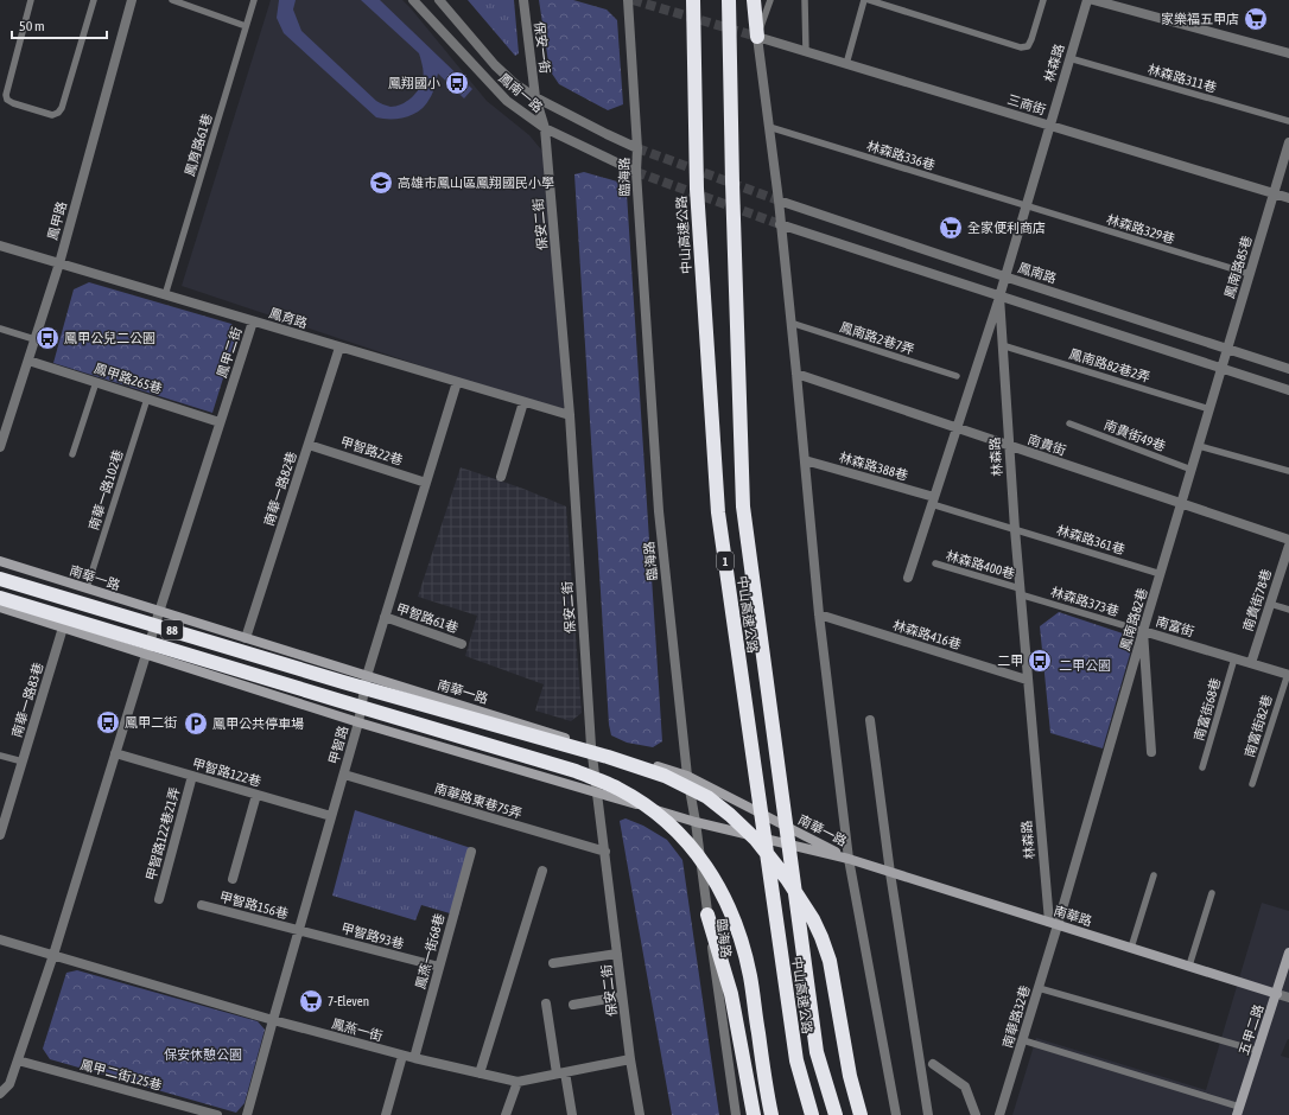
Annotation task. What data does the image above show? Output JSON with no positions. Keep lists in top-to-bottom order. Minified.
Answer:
{"streets":{"highway":["中山高速公路","1","88"],"main road":["南華一路","南華路","五甲二路"],"street":["保安一街","林森路","鳳南一路","三商街","臨海路","鳳甲路","保安二街","鳳南路85巷","鳳南路","鳳育路","鳳甲二街","鳳甲路265巷","南貴街","甲智路22巷","林森路388巷","南華一路82巷","南貴街78巷","甲智路61巷","鳳南路82巷","南富街","林森路416巷","南華一路83巷","甲智路","甲智路122巷","南華路東巷75弄","甲智路122巷21弄","甲智路156巷","甲智路93巷","鳳燕一街68巷","南華路32巷","鳳燕一街","鳳甲二街125巷"],"lane":["林森路311巷","鳳育路61巷","林森路336巷","林森路329巷","鳳南路2巷7弄","鳳南路82巷2弄","南貴街49巷","南華一路102巷","林森路361巷","林森路400巷","林森路373巷","南富街68巷","南富街82巷"]},"crossings":[["保安一街","鳳南一路"],["保安一街","保安二街"],["林森路","林森路311巷"],["林森路","三商街"],["林森路","林森路336巷"],["林森路","林森路329巷"],["林森路","鳳南路"],["林森路","鳳南路82巷2弄"],["林森路","南貴街"],["林森路","林森路388巷"],["林森路","林森路361巷"],["林森路","林森路400巷"],["林森路","林森路373巷"],["林森路","鳳南路82巷"],["林森路","林森路416巷"],["林森路","南華路"],["林森路","南華路32巷"],["鳳南一路","臨海路"],["鳳南一路","保安二街"],["三商街","鳳南路85巷"],["鳳育路61巷","鳳育路"],["林森路336巷","林森路329巷"],["臨海路","南華一路"],["鳳甲路","鳳育路"],["鳳甲路","鳳甲路265巷"],["保安二街","鳳育路"],["保安二街","南華一路"],["保安二街","南華路東巷75弄"],["保安二街","鳳燕一街"],["林森路329巷","鳳南路85巷"],["鳳南路85巷","鳳南路"],["鳳南路85巷","鳳南路82巷"],["鳳南路","鳳南路82巷"],["鳳育路","鳳甲二街"],["鳳育路","南華一路82巷"],["鳳育路","甲智路"],["鳳甲二街","鳳甲路265巷"],["鳳甲二街","南華一路"],["鳳甲二街","甲智路122巷"],["鳳甲二街","鳳燕一街"],["鳳甲二街","鳳甲二街125巷"],["鳳南路82巷2弄","鳳南路82巷"],["鳳甲路265巷","南華一路102巷"],["南貴街49巷","鳳南路82巷"],["南貴街","鳳南路82巷"],["甲智路22巷","南華一路82巷"],["甲智路22巷","甲智路"],["林森路388巷","林森路361巷"],["南華一路82巷","南華一路"],["南華一路102巷","南華一路"],["林森路361巷","鳳南路82巷"],["林森路400巷","林森路373巷"],["南華一路","南華一路83巷"],["南華一路","甲智路"],["南華一路","南華路"],["南貴街78巷","南富街"],["林森路373巷","鳳南路82巷"],["林森路373巷","南富街"],["甲智路61巷","甲智路"],["鳳南路82巷","南富街"],["鳳南路82巷","南華路"],["鳳南路82巷","南華路32巷"],["南富街","南富街68巷"],["南富街","南富街82巷"],["甲智路","甲智路122巷"],["甲智路","南華路東巷75弄"],["甲智路","甲智路156巷"],["甲智路","甲智路93巷"],["甲智路","鳳燕一街"],["甲智路122巷","甲智路122巷21弄"],["甲智路156巷","甲智路93巷"],["南華路","南華路32巷"],["南華路","五甲二路"],["甲智路93巷","鳳燕一街68巷"],["鳳燕一街68巷","鳳燕一街"]],"parks":["二甲公園","保安休憩公園"],"places":{"supermarket":["家樂福五甲店","全家便利商店","7-Eleven"],"bus stop":["鳳翔國小","鳳甲公兒二公園","二甲","鳳甲二街"],"school or university":["高雄市鳳山區鳳翔國民小學"],"parking":["鳳甲公共停車場"]},"scale_bar":"50 m"}
